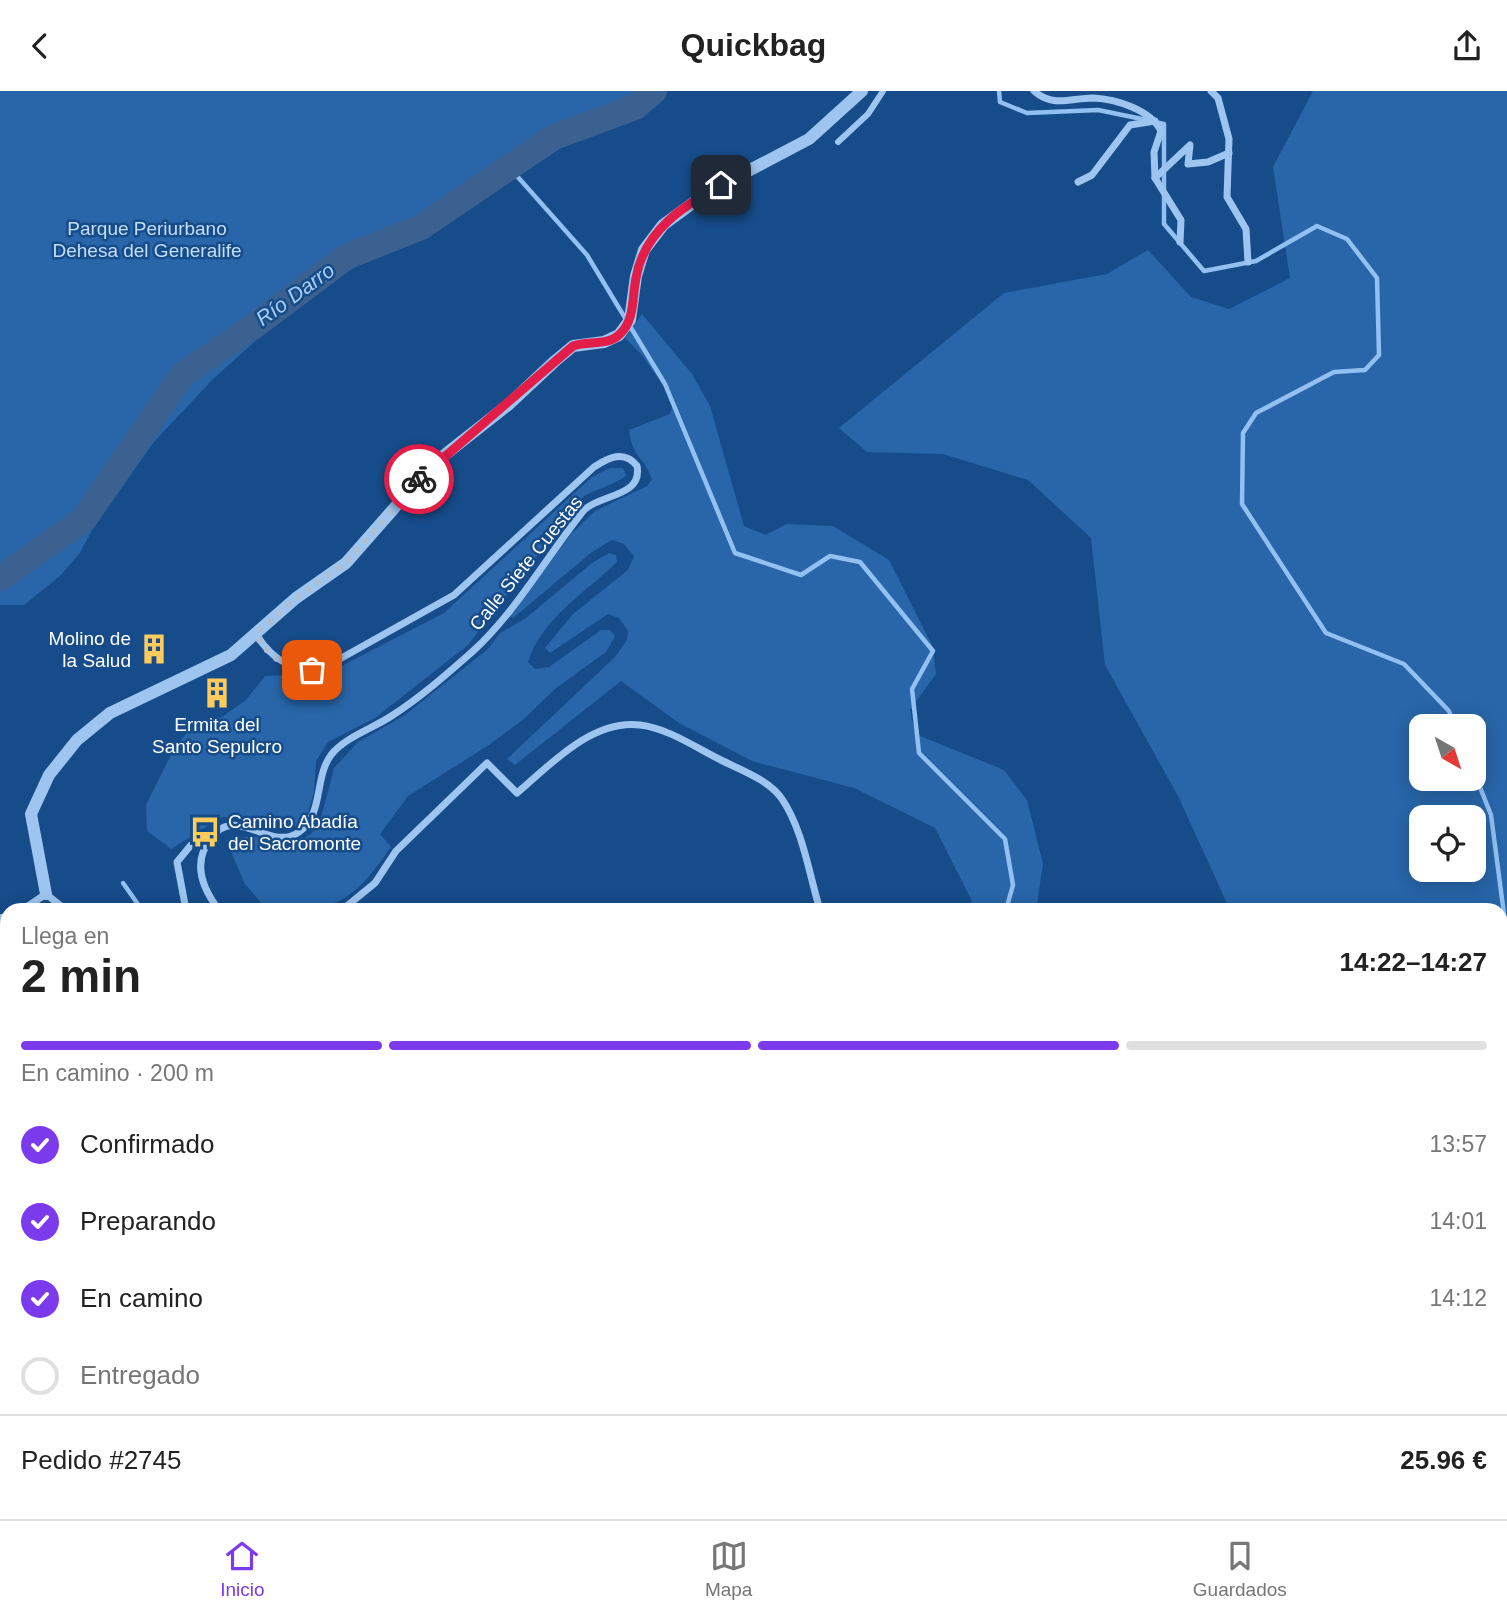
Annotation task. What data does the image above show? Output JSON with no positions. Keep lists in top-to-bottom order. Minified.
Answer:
{"streets":{"street":["Calle Siete Cuestas"]},"water":["Río Darro"],"parks":["Parque Periurbano Dehesa del Generalife"],"places":{"building":["Molino de la Salud","Ermita del Santo Sepulcro"],"bus stop":["Camino Abadía del Sacromonte"]},"north":"bottom right","page":{"header":"Quickbag","heading":["2 min","Llega en","14:22–14:27"],"panel":["Pedido #2745","25.96 €"],"bar":"En camino · 200 m","list":[["Confirmado","13:57"],["Preparando","14:01"],["En camino","14:12"],"Entregado"],"tabs":["Inicio","Mapa","Guardados"]}}
